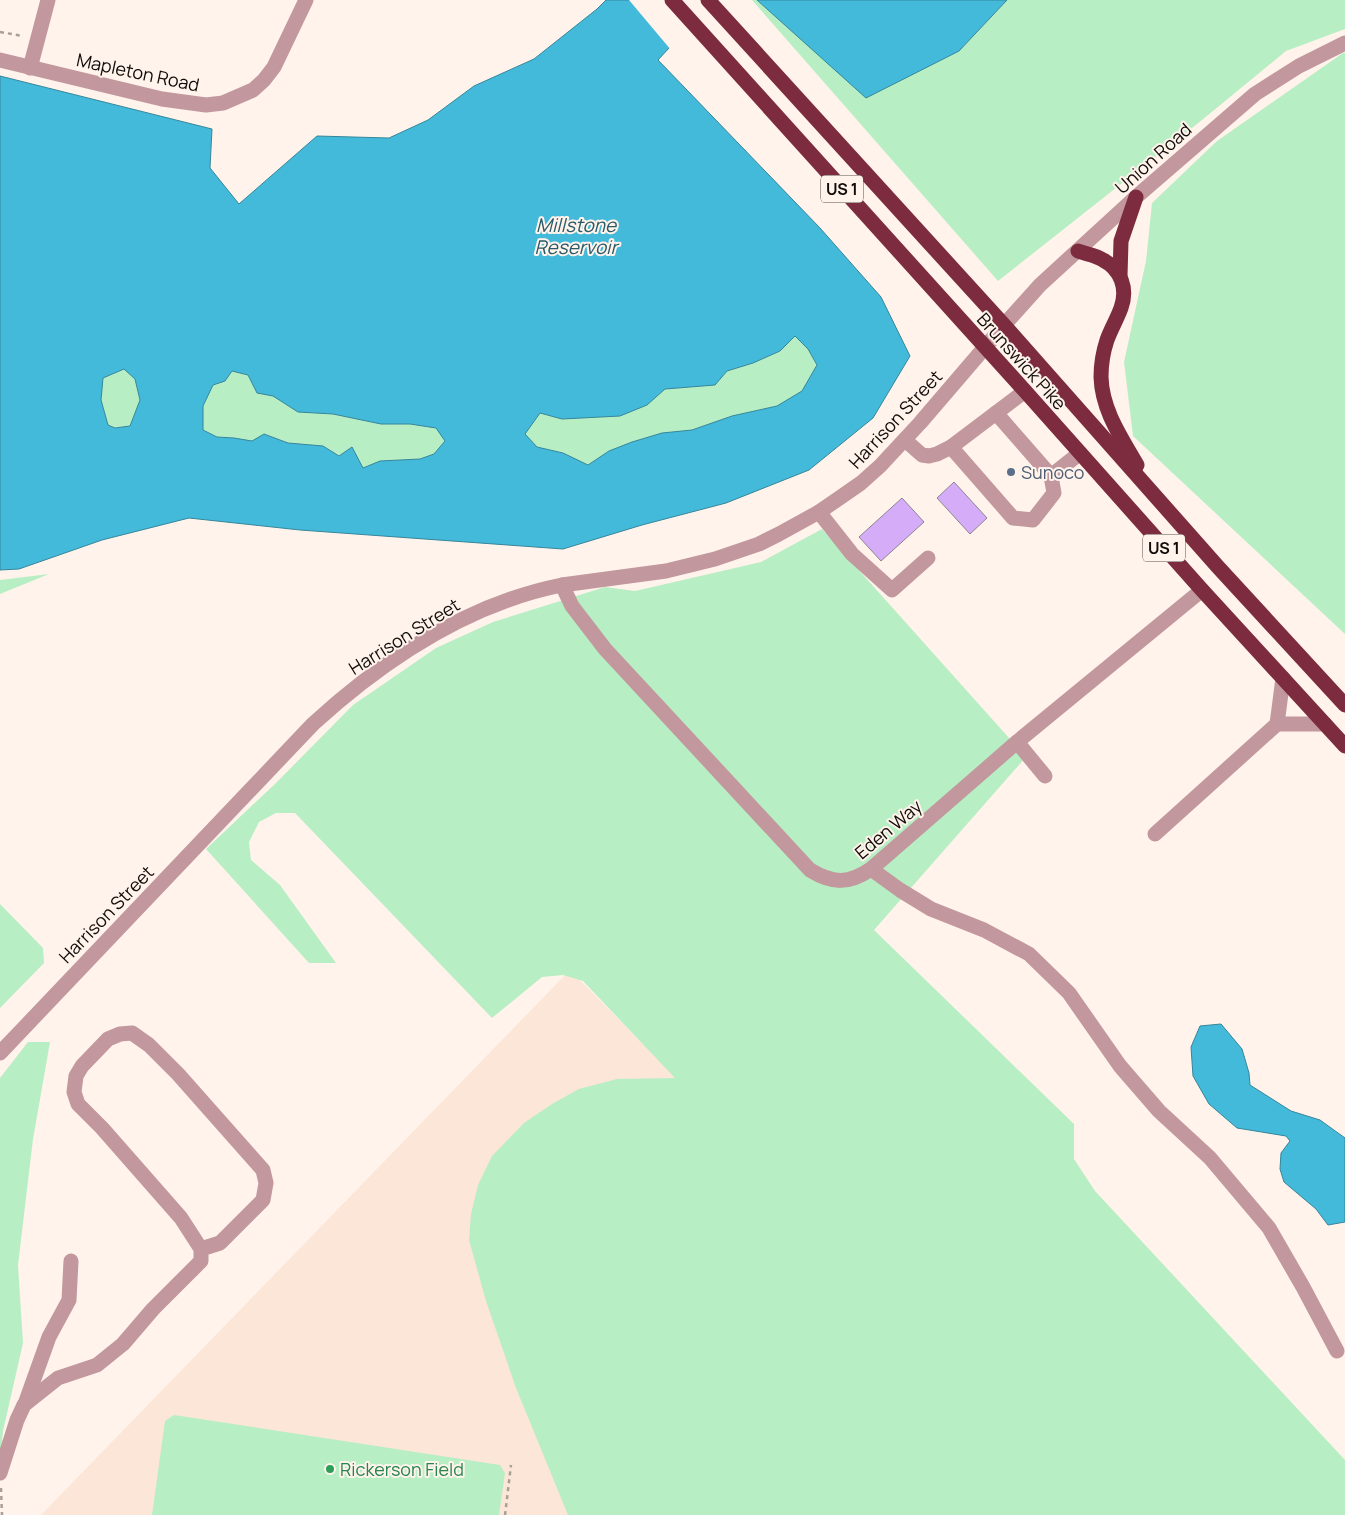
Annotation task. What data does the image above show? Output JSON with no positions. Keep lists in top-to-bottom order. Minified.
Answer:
{"streets":{"highway":["US 1","Brunswick Pike"],"street":["Mapleton Road","Union Road","Harrison Street","Eden Way"]},"crossings":[["Union Road","Brunswick Pike"],["Union Road","Harrison Street"],["Brunswick Pike","Harrison Street"],["Brunswick Pike","Eden Way"],["Harrison Street","Eden Way"]],"water":["Millstone Reservoir"],"places":["Sunoco","Rickerson Field"]}
